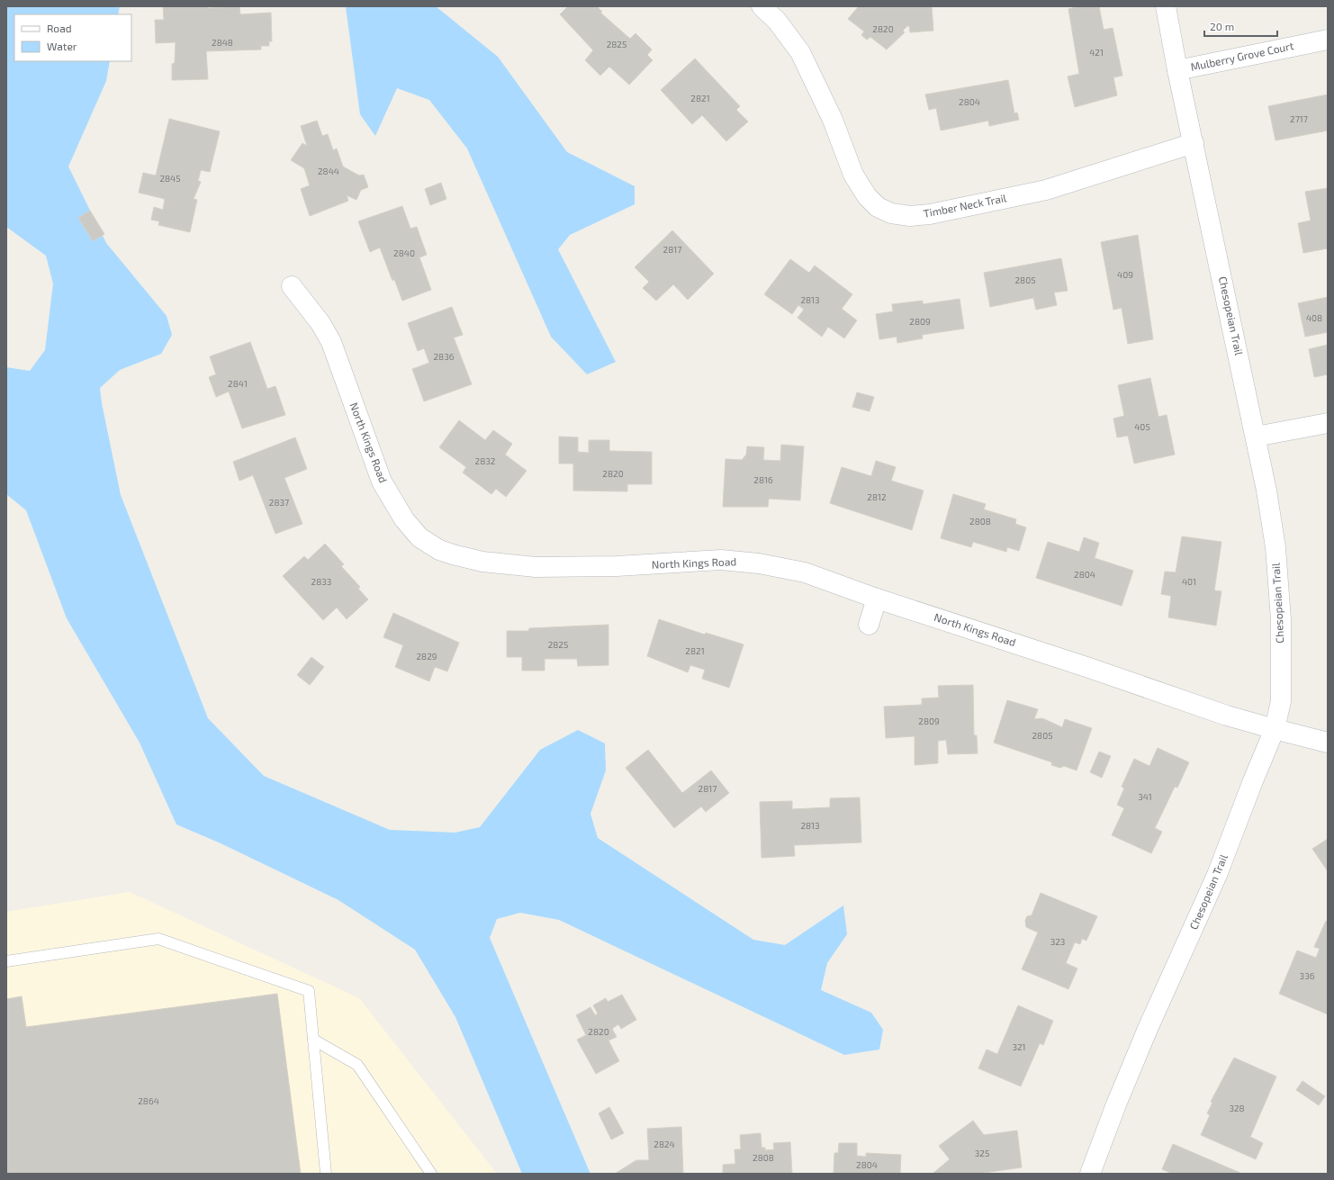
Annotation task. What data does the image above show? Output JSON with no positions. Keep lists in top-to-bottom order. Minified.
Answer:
{"streets":{"street":["Mulberry Grove Court","Timber Neck Trail","Chesopeian Trail","North Kings Road"]},"crossings":[["Mulberry Grove Court","Chesopeian Trail"],["Timber Neck Trail","Chesopeian Trail"],["Chesopeian Trail","North Kings Road"]],"house_numbers":["2820","2848","2825","421","2821","2804","2717","2844","2845","2817","2840","409","2805","2813","408","2809","2836","2841","405","2832","2820","2816","2812","2837","2808","2804","2833","401","2825","2821","2829","2809","2805","2817","341","2813","323","336","2820","321","2864","328","2824","325","2808","2804"],"legend":["Road","Water"],"scale_bar":"20 m"}
